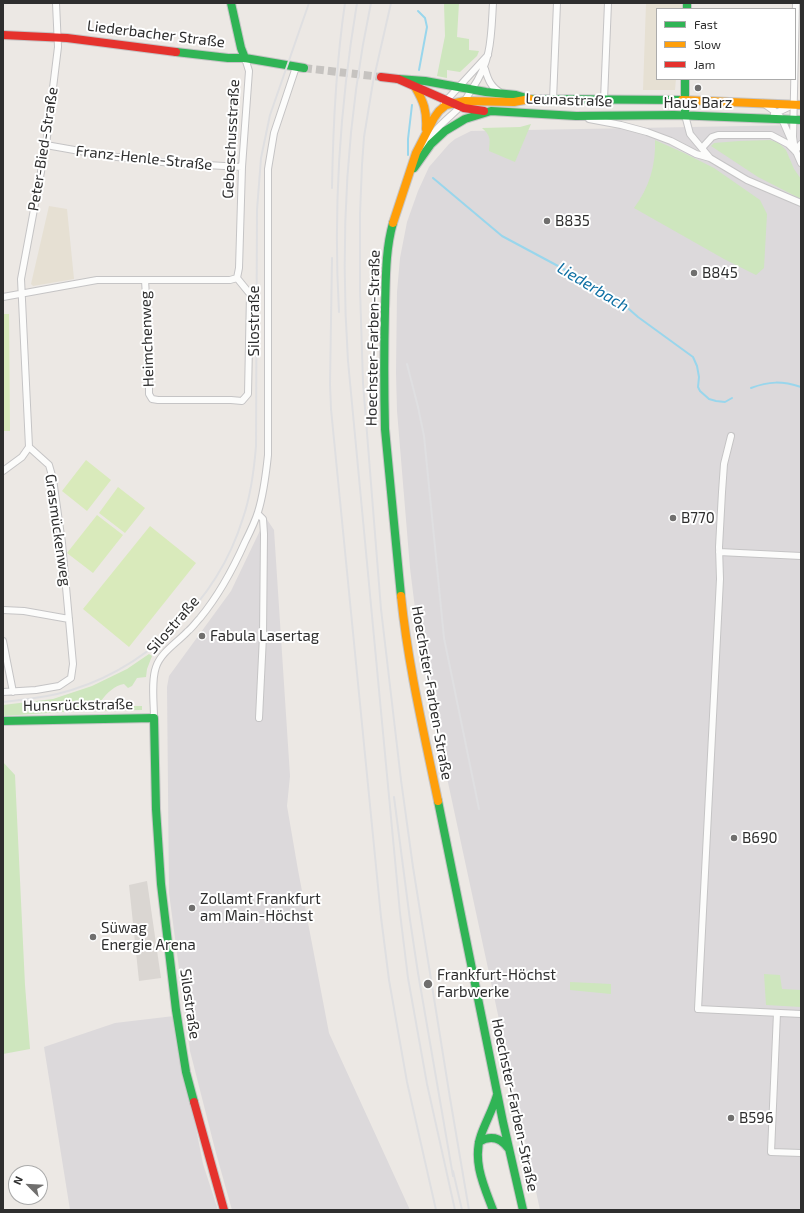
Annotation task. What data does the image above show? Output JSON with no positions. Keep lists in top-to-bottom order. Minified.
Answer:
{"streets":{"main road":["Liederbacher Straße","Leunastraße","Gebeschusstraße","Silostraße","Hoechster-Farben-Straße","Hunsrückstraße"],"street":["Peter-Bied-Straße","Franz-Henle-Straße","Heimchenweg","Grasmückenweg"]},"crossings":[["Liederbacher Straße","Gebeschusstraße"],["Liederbacher Straße","Peter-Bied-Straße"],["Liederbacher Straße","Silostraße"],["Leunastraße","Hoechster-Farben-Straße"],["Gebeschusstraße","Franz-Henle-Straße"],["Gebeschusstraße","Heimchenweg"],["Peter-Bied-Straße","Franz-Henle-Straße"],["Peter-Bied-Straße","Heimchenweg"],["Silostraße","Hunsrückstraße"]],"water":["Liederbach"],"places":["Haus Barz","B835","B845","B770","Fabula Lasertag","B690","Zollamt Frankfurt am Main-Höchst","Süwag Energie Arena","Frankfurt-Höchst Farbwerke","B596"],"legend":["Fast","Slow","Jam"],"north":"top left"}
